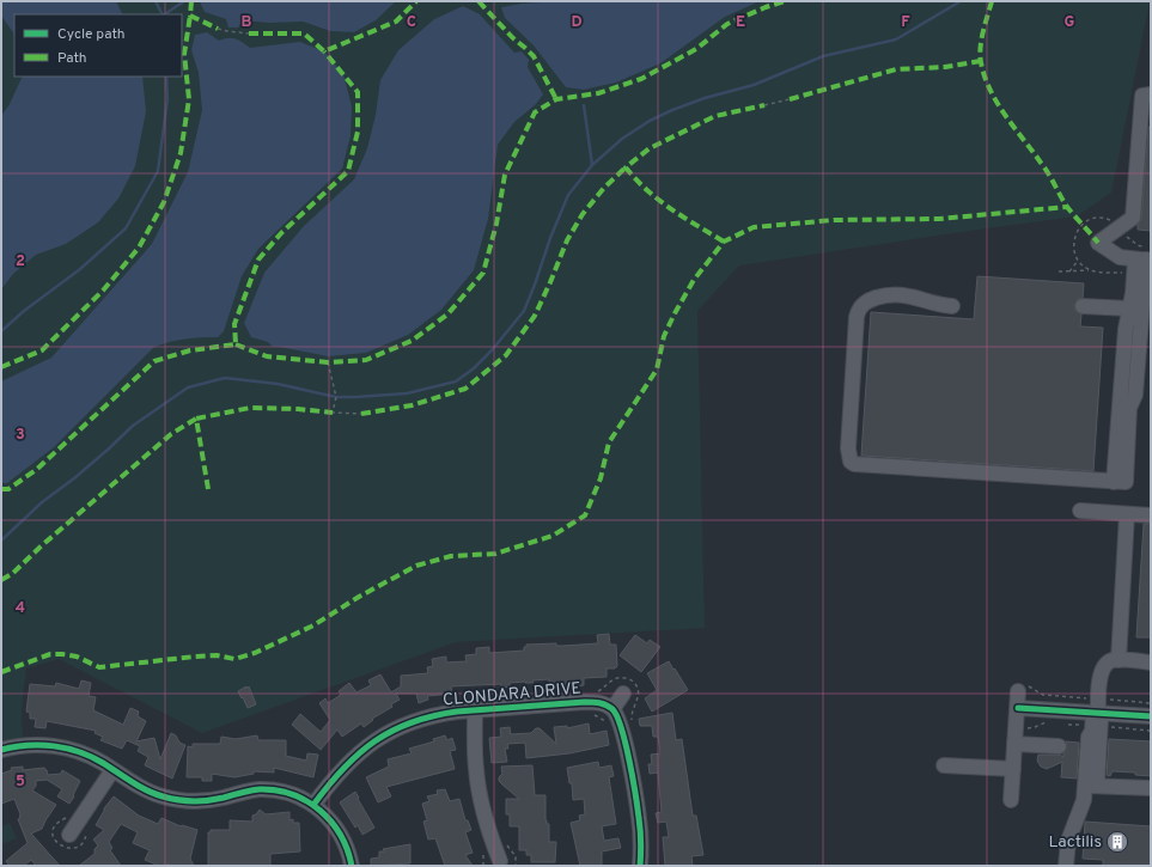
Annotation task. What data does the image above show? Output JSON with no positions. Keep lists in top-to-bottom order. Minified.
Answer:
{"streets":{"street":["CLONDARA DRIVE"]},"places":{"building":["Lactilis"]},"legend":["Cycle path","Path"],"grid":{"columns":["B","C","D","E","F","G"],"rows":["2","3","4","5"]}}
